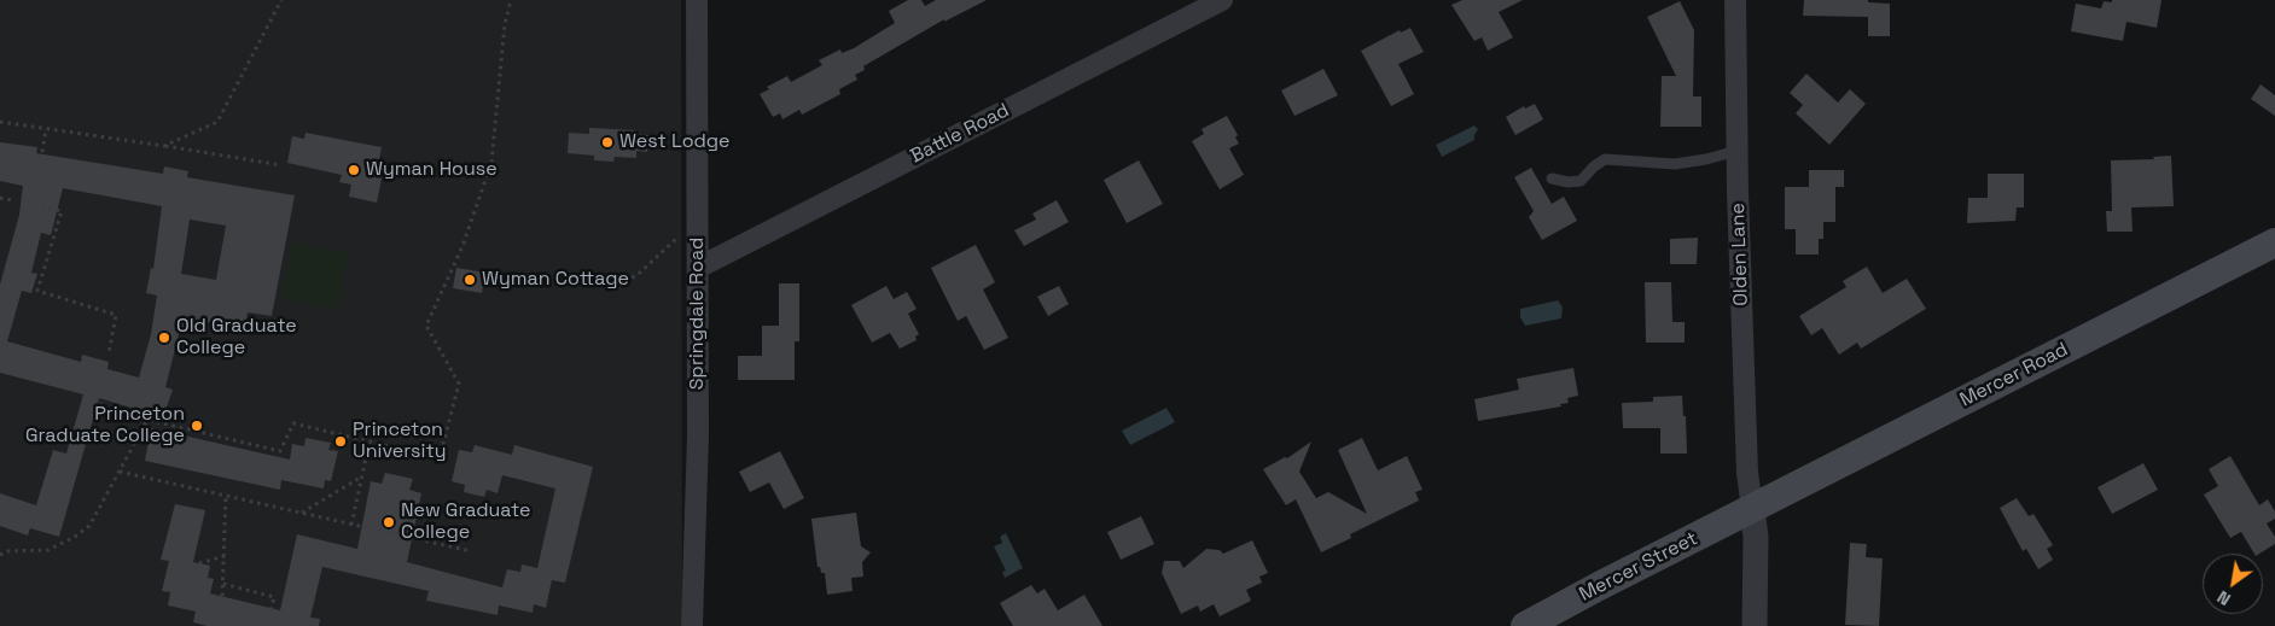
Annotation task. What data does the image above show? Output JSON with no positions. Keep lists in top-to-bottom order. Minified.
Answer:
{"streets":{"main road":["Mercer Road","Mercer Street"],"street":["Battle Road","Olden Lane","Springdale Road"]},"crossings":[["Battle Road","Springdale Road"],["Olden Lane","Mercer Road"],["Olden Lane","Mercer Street"],["Mercer Road","Mercer Street"]],"places":["West Lodge","Wyman House","Wyman Cottage","Old Graduate College","Princeton Graduate College","Princeton University","New Graduate College"],"north":"bottom left"}
